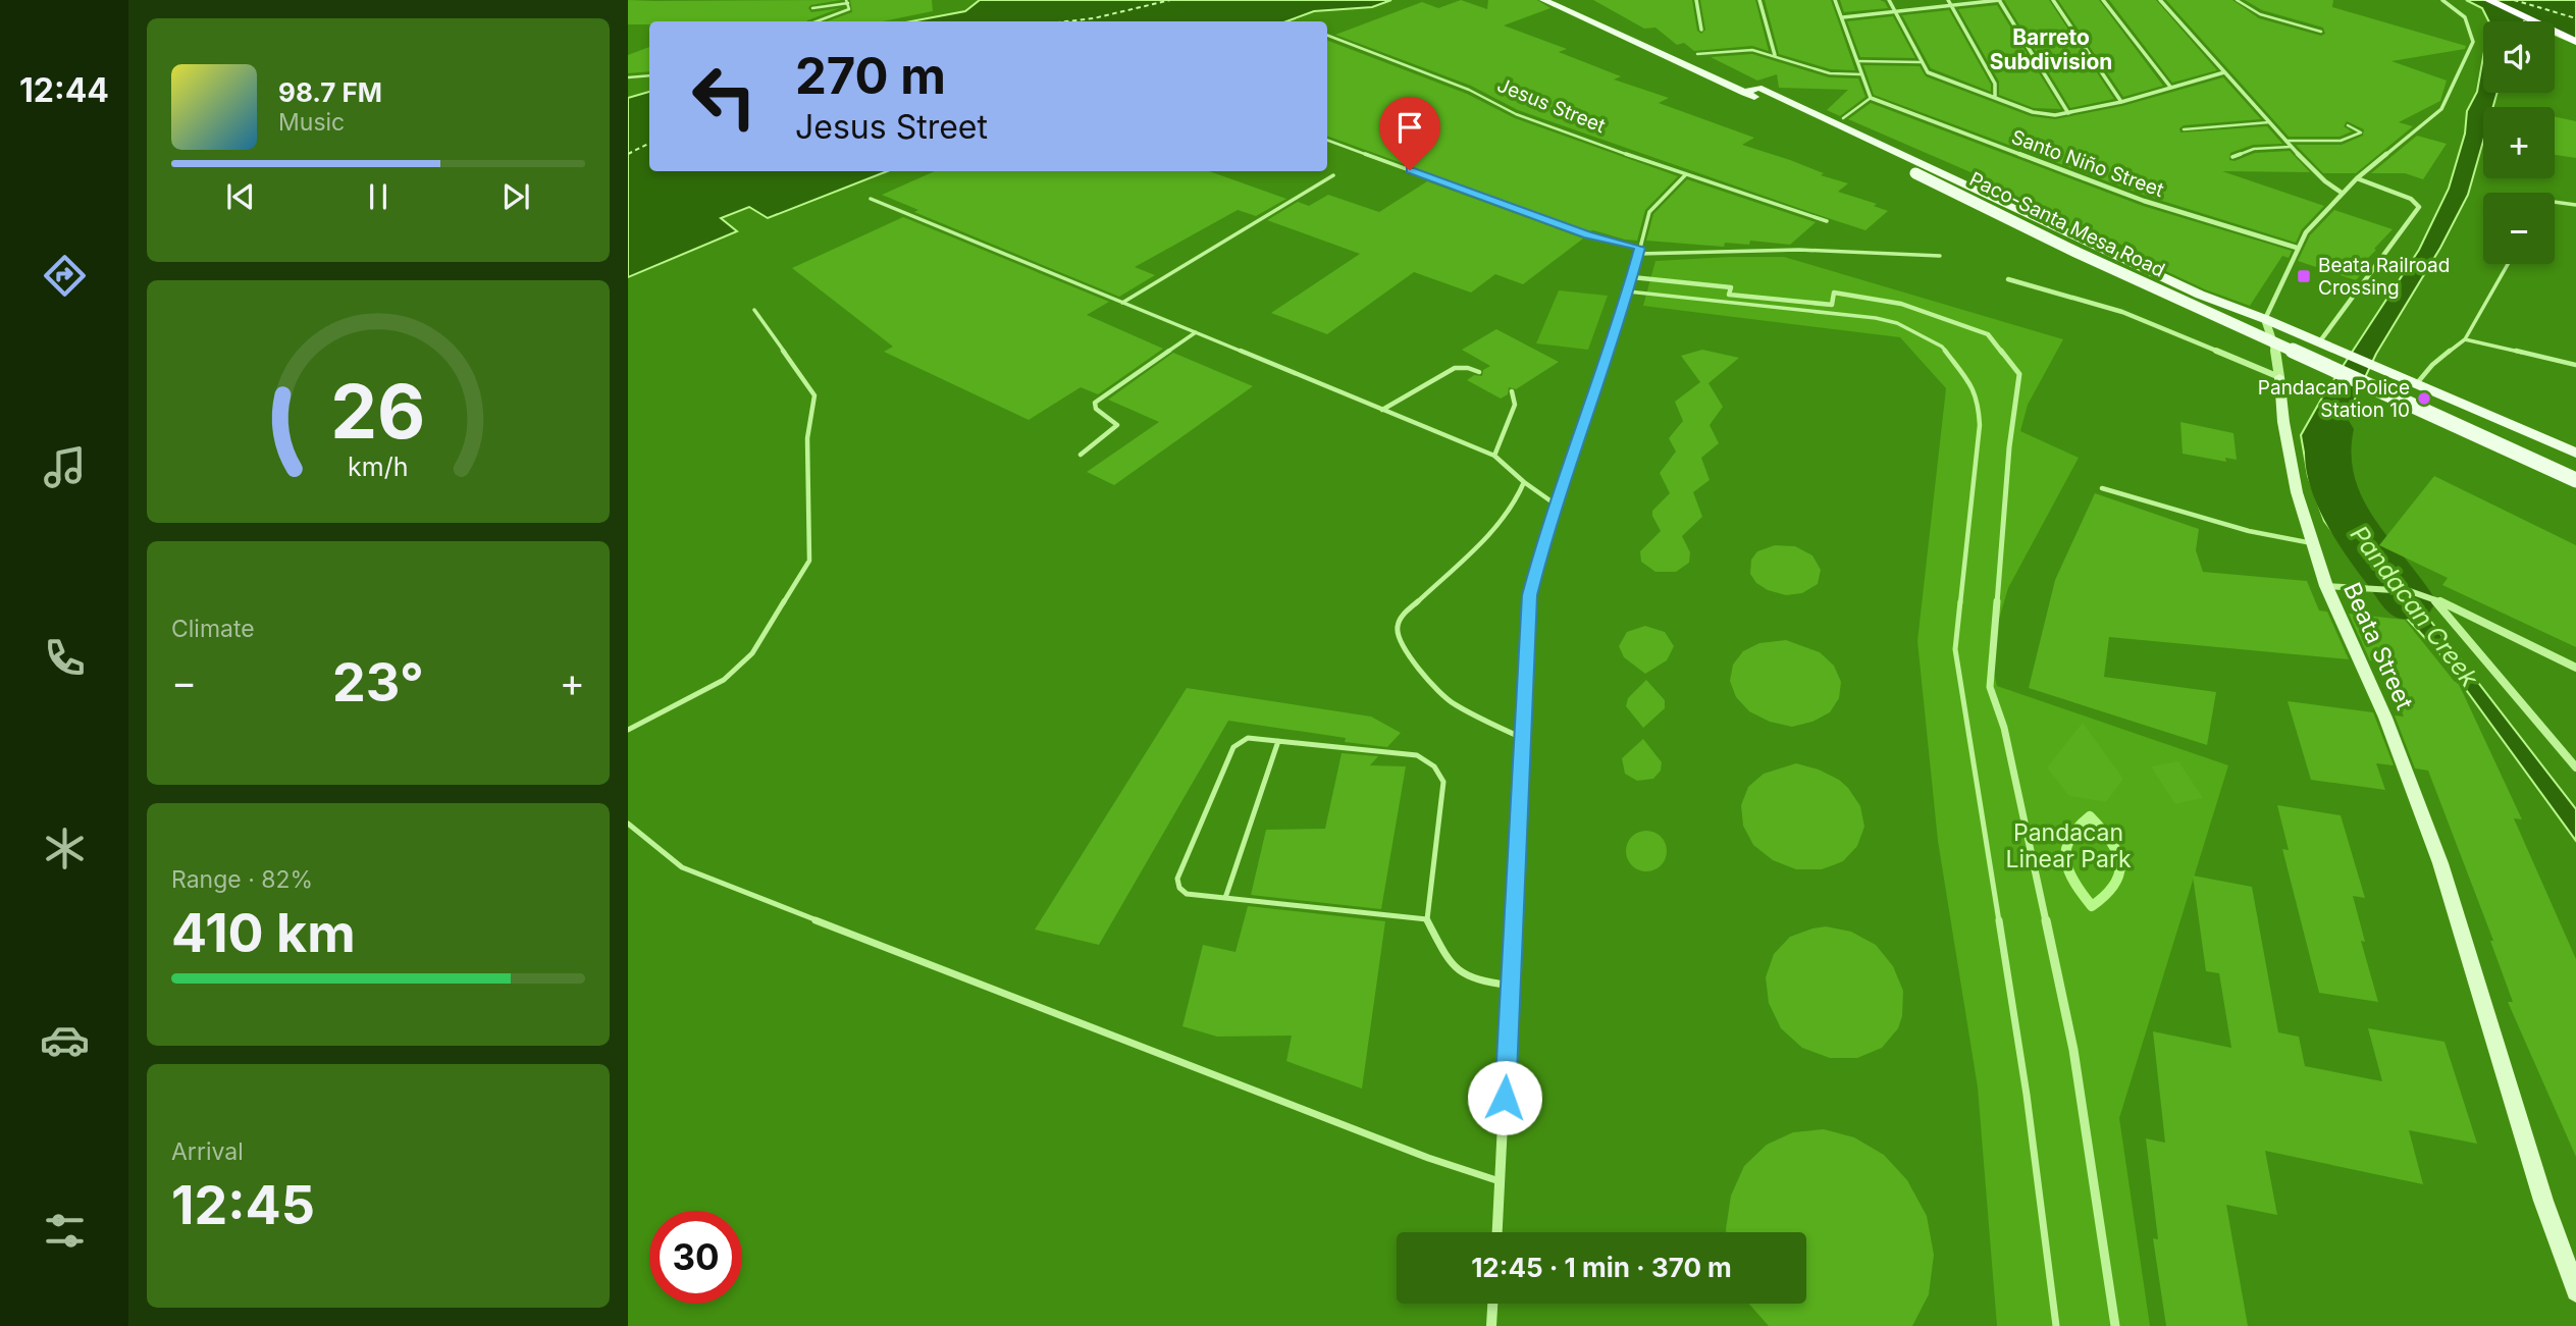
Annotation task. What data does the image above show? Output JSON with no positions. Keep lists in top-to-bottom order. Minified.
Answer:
{"streets":{"main road":["Paco-Santa Mesa Road","Beata Street"],"street":["Santo Niño Street"],"lane":["Jesus Street"]},"crossings":[["Paco-Santa Mesa Road","Beata Street"]],"districts":["Barreto Subdivision"],"water":["Pandacan Creek"],"parks":["Pandacan Linear Park"],"places":{"transit":["Beata Railroad Crossing"],"other":["Pandacan Police Station 10"]},"page":{"tabs":"12:44","map_buttons":["+","−"],"turn":["270 m","Jesus Street"],"song":["98.7 FM","Music"],"tile":["Climate",["Range · 82%","410 km"],["Arrival","12:45"]],"heat":["−","23°","+"],"limit":"30","trip":"12:45 · 1 min · 370 m","gauge":["26","km/h"]}}
